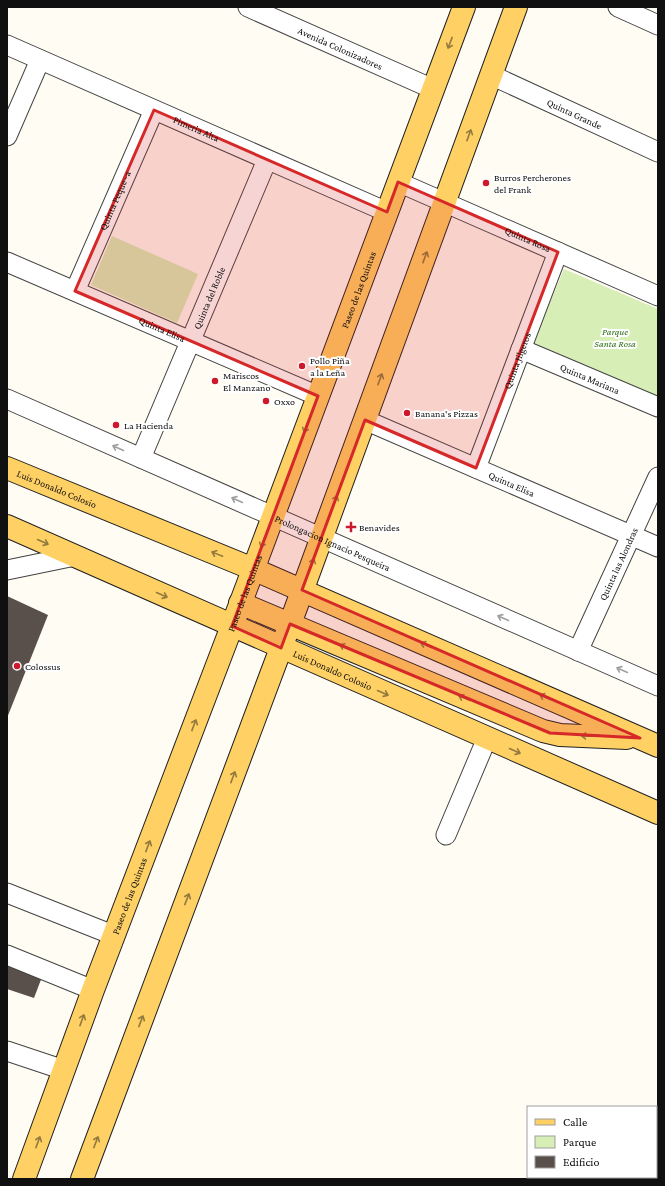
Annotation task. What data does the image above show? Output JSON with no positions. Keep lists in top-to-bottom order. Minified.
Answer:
{"streets":{"main road":["Paseo de las Quintas","Luis Donaldo Colosio"],"street":["Avenida Colonizadores","Quinta Grande","Pimeria Alta","Quinta Peque~a","Quinta Rosa","Quinta del Roble","Quinta Elisa","Quinta Jilgeros","Quinta Mariana","Prolongacion Ignacio Pesqueira","Quinta las Alondras"]},"crossings":[["Avenida Colonizadores","Paseo de las Quintas"],["Pimeria Alta","Quinta Peque~a"],["Pimeria Alta","Paseo de las Quintas"],["Pimeria Alta","Quinta del Roble"],["Quinta Peque~a","Quinta Elisa"],["Quinta Rosa","Paseo de las Quintas"],["Quinta Rosa","Quinta Jilgeros"],["Paseo de las Quintas","Quinta Elisa"],["Paseo de las Quintas","Luis Donaldo Colosio"],["Paseo de las Quintas","Prolongacion Ignacio Pesqueira"],["Quinta del Roble","Quinta Elisa"],["Quinta del Roble","Prolongacion Ignacio Pesqueira"],["Quinta Elisa","Quinta Jilgeros"],["Quinta Elisa","Quinta las Alondras"],["Quinta Jilgeros","Quinta Mariana"],["Prolongacion Ignacio Pesqueira","Quinta las Alondras"]],"one_way":["Prolongacion Ignacio Pesqueira"],"parks":["Parque Santa Rosa"],"places":{"other":["Burros Percherones del Frank","Pollo Piña a la Leña","Mariscos El Manzano","Oxxo","Banana's Pizzas","La Hacienda","Colossus"],"health":["Benavides"]},"legend":["Calle","Parque","Edificio"]}
